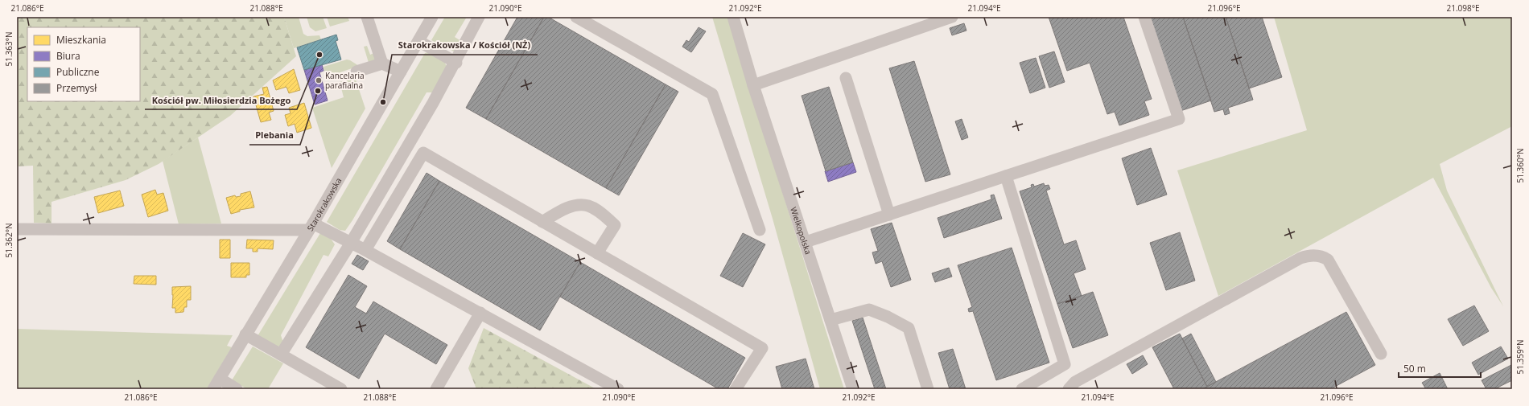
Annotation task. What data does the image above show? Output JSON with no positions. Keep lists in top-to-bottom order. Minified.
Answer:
{"streets":{"street":["Starokrakowska","Wielkopolska"]},"places":["Kościół pw. Miłosierdzia Bożego","Kancelaria parafialna","Plebania","Starokrakowska / Kościół (NŻ)"],"legend":["Mieszkania","Biura","Publiczne","Przemysł"],"scale_bar":"50 m","coordinates":["21.086°E","21.088°E","21.090°E","21.092°E","21.094°E","21.096°E","21.098°E","51.363°N","51.360°N","51.362°N","51.359°N"]}
